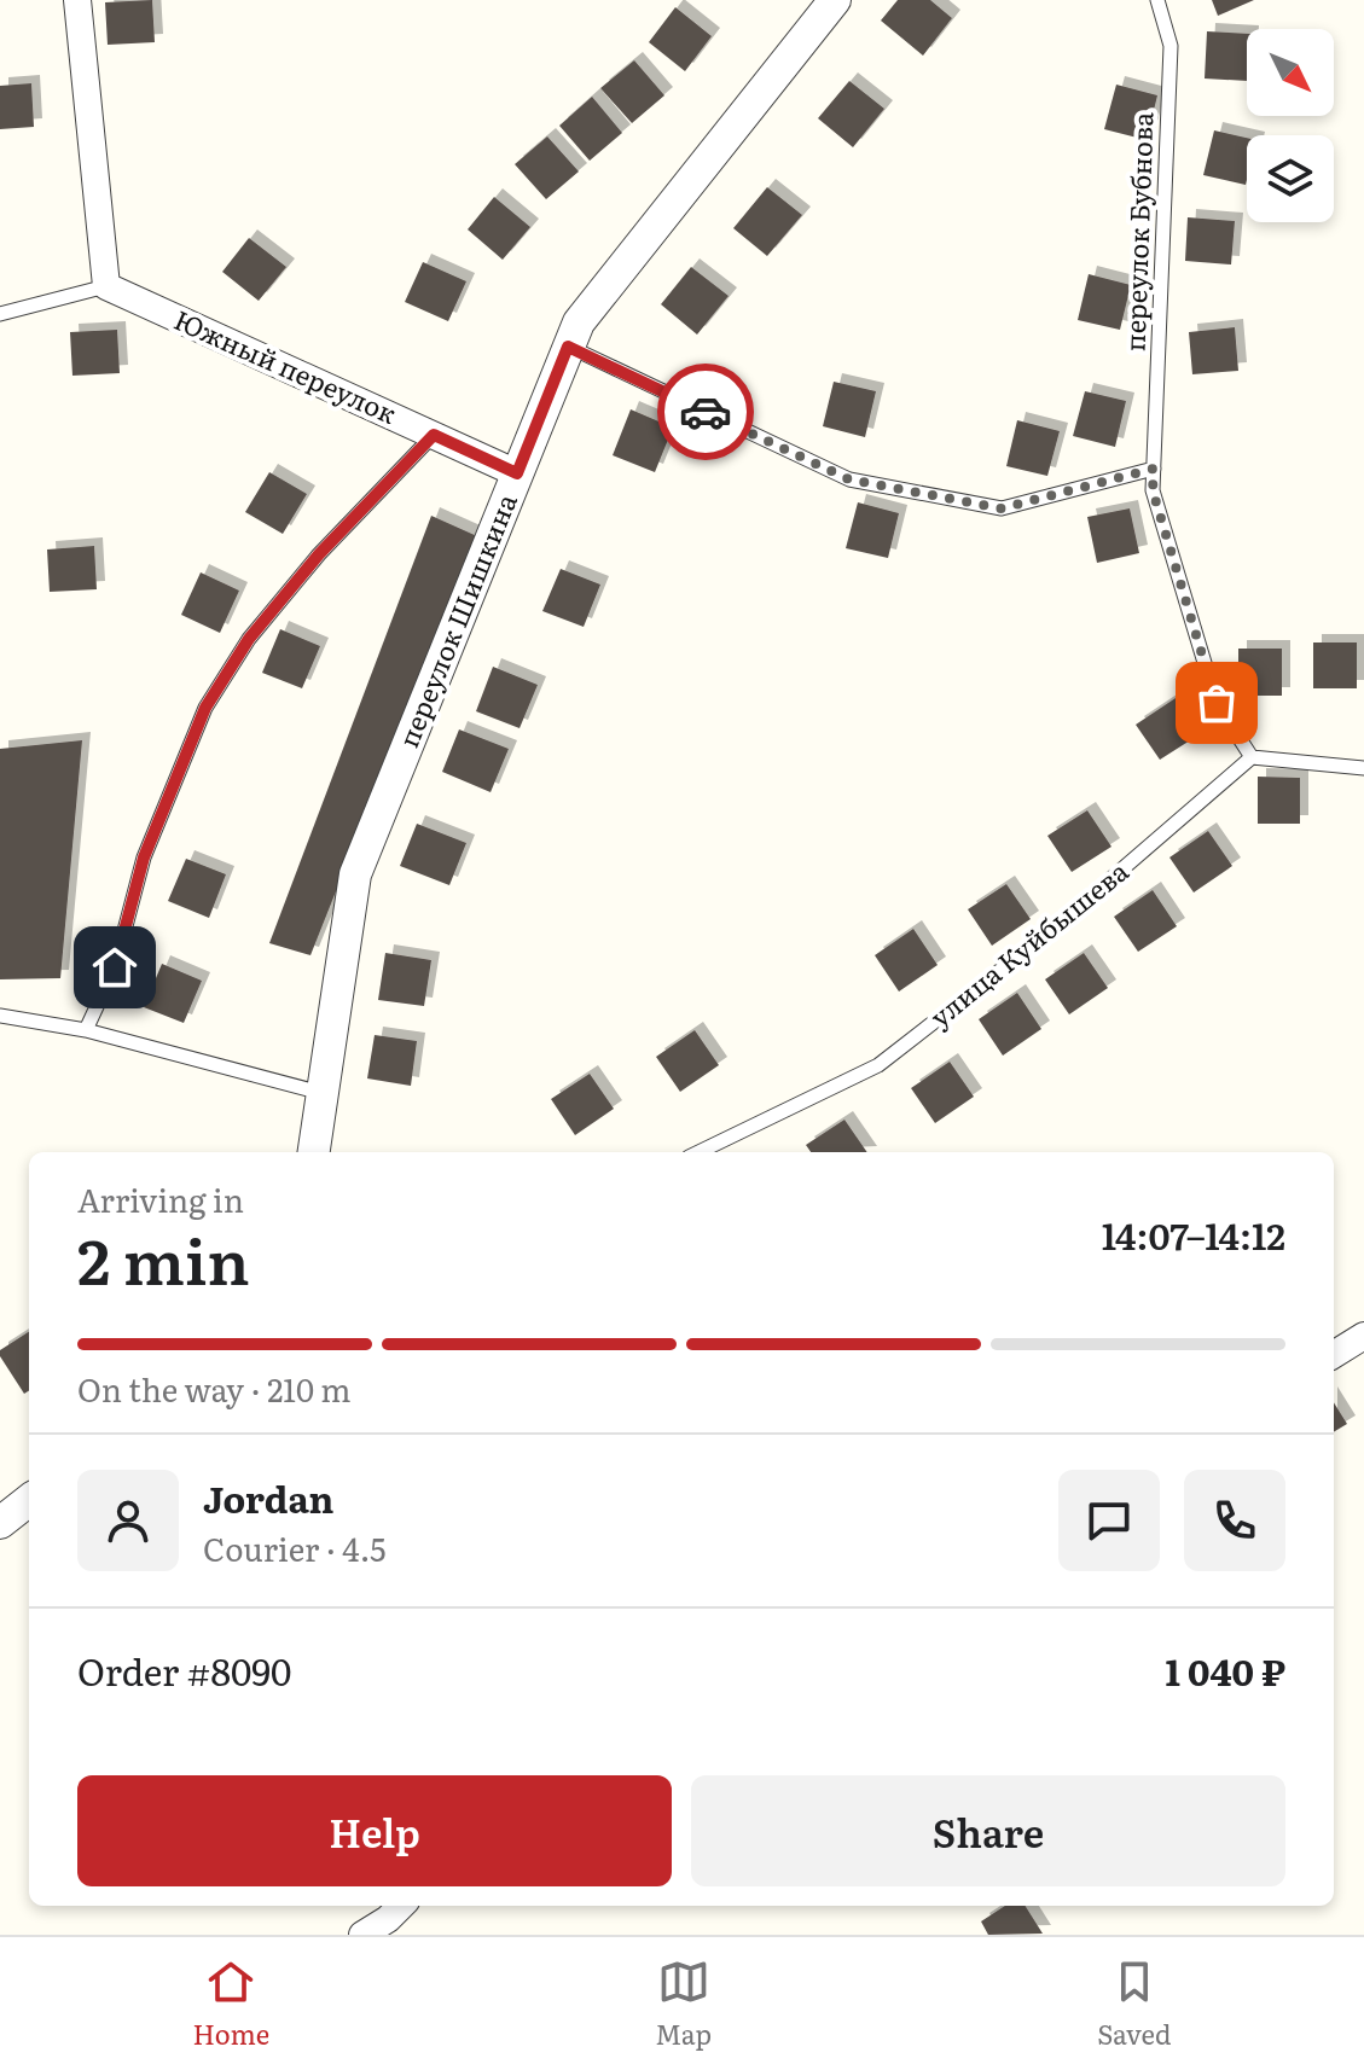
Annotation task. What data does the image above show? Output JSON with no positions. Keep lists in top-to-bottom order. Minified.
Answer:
{"streets":{"street":["Южный переулок","переулок Шишкина"],"lane":["переулок Бубнова","улица Куйбышева"]},"crossings":[["переулок Бубнова","улица Куйбышева"],["Южный переулок","переулок Шишкина"]],"north":"bottom right","page":{"heading":["2 min","Arriving in","14:07–14:12"],"panel":["Jordan","Courier · 4.5","Order #8090","1 040 ₽"],"bar":"On the way · 210 m","buttons":["Help","Share"],"tabs":["Home","Map","Saved"]}}
